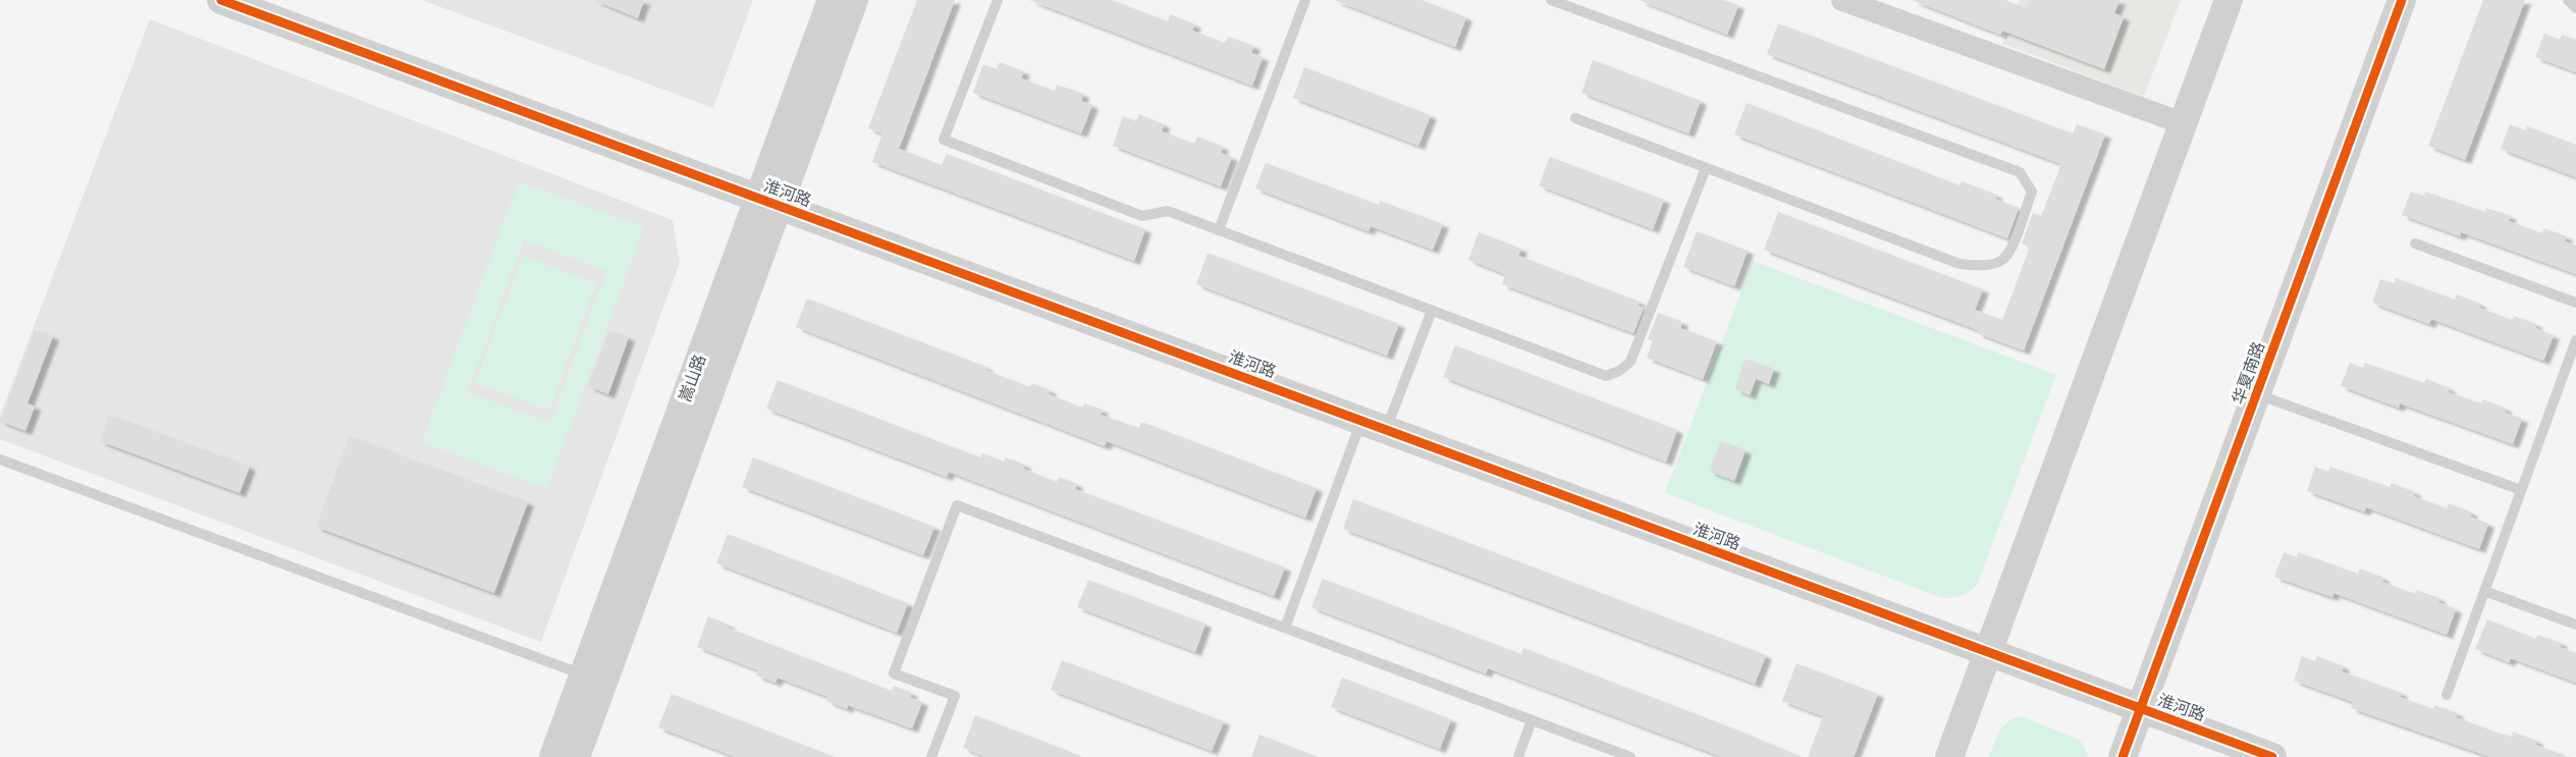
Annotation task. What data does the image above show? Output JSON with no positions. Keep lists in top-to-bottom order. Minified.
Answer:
{"streets":{"street":["淮河路","华夏南路","嵩山路"]},"crossings":[["淮河路","华夏南路"],["淮河路","嵩山路"]]}
